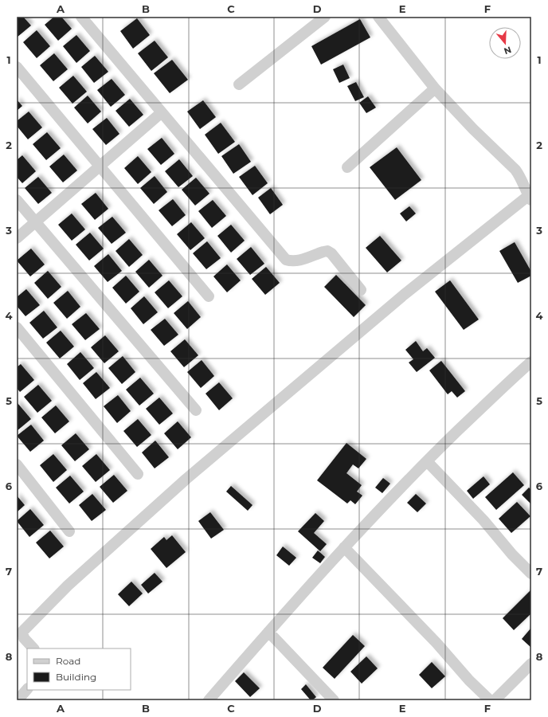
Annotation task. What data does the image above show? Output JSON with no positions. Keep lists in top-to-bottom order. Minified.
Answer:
{"legend":["Road","Building"],"north":"bottom","grid":{"columns":["A","B","C","D","E","F"],"rows":["1","2","3","4","5","6","7","8"]}}
